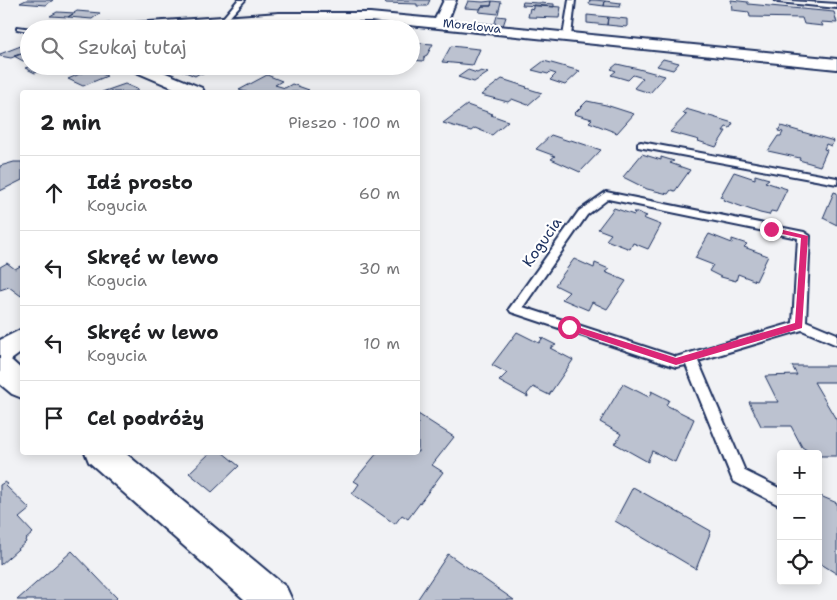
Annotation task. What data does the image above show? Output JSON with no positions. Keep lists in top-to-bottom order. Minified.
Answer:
{"streets":{"street":["Morelowa"],"lane":["Kogucia"]},"page":{"search":"Szukaj tutaj","heading":["2 min","Pieszo · 100 m"],"list":[["Idź prosto","Kogucia","60 m"],["Skręć w lewo","Kogucia","30 m"],["Skręć w lewo","Kogucia","10 m"],"Cel podróży"],"map_buttons":["+","−"]}}
